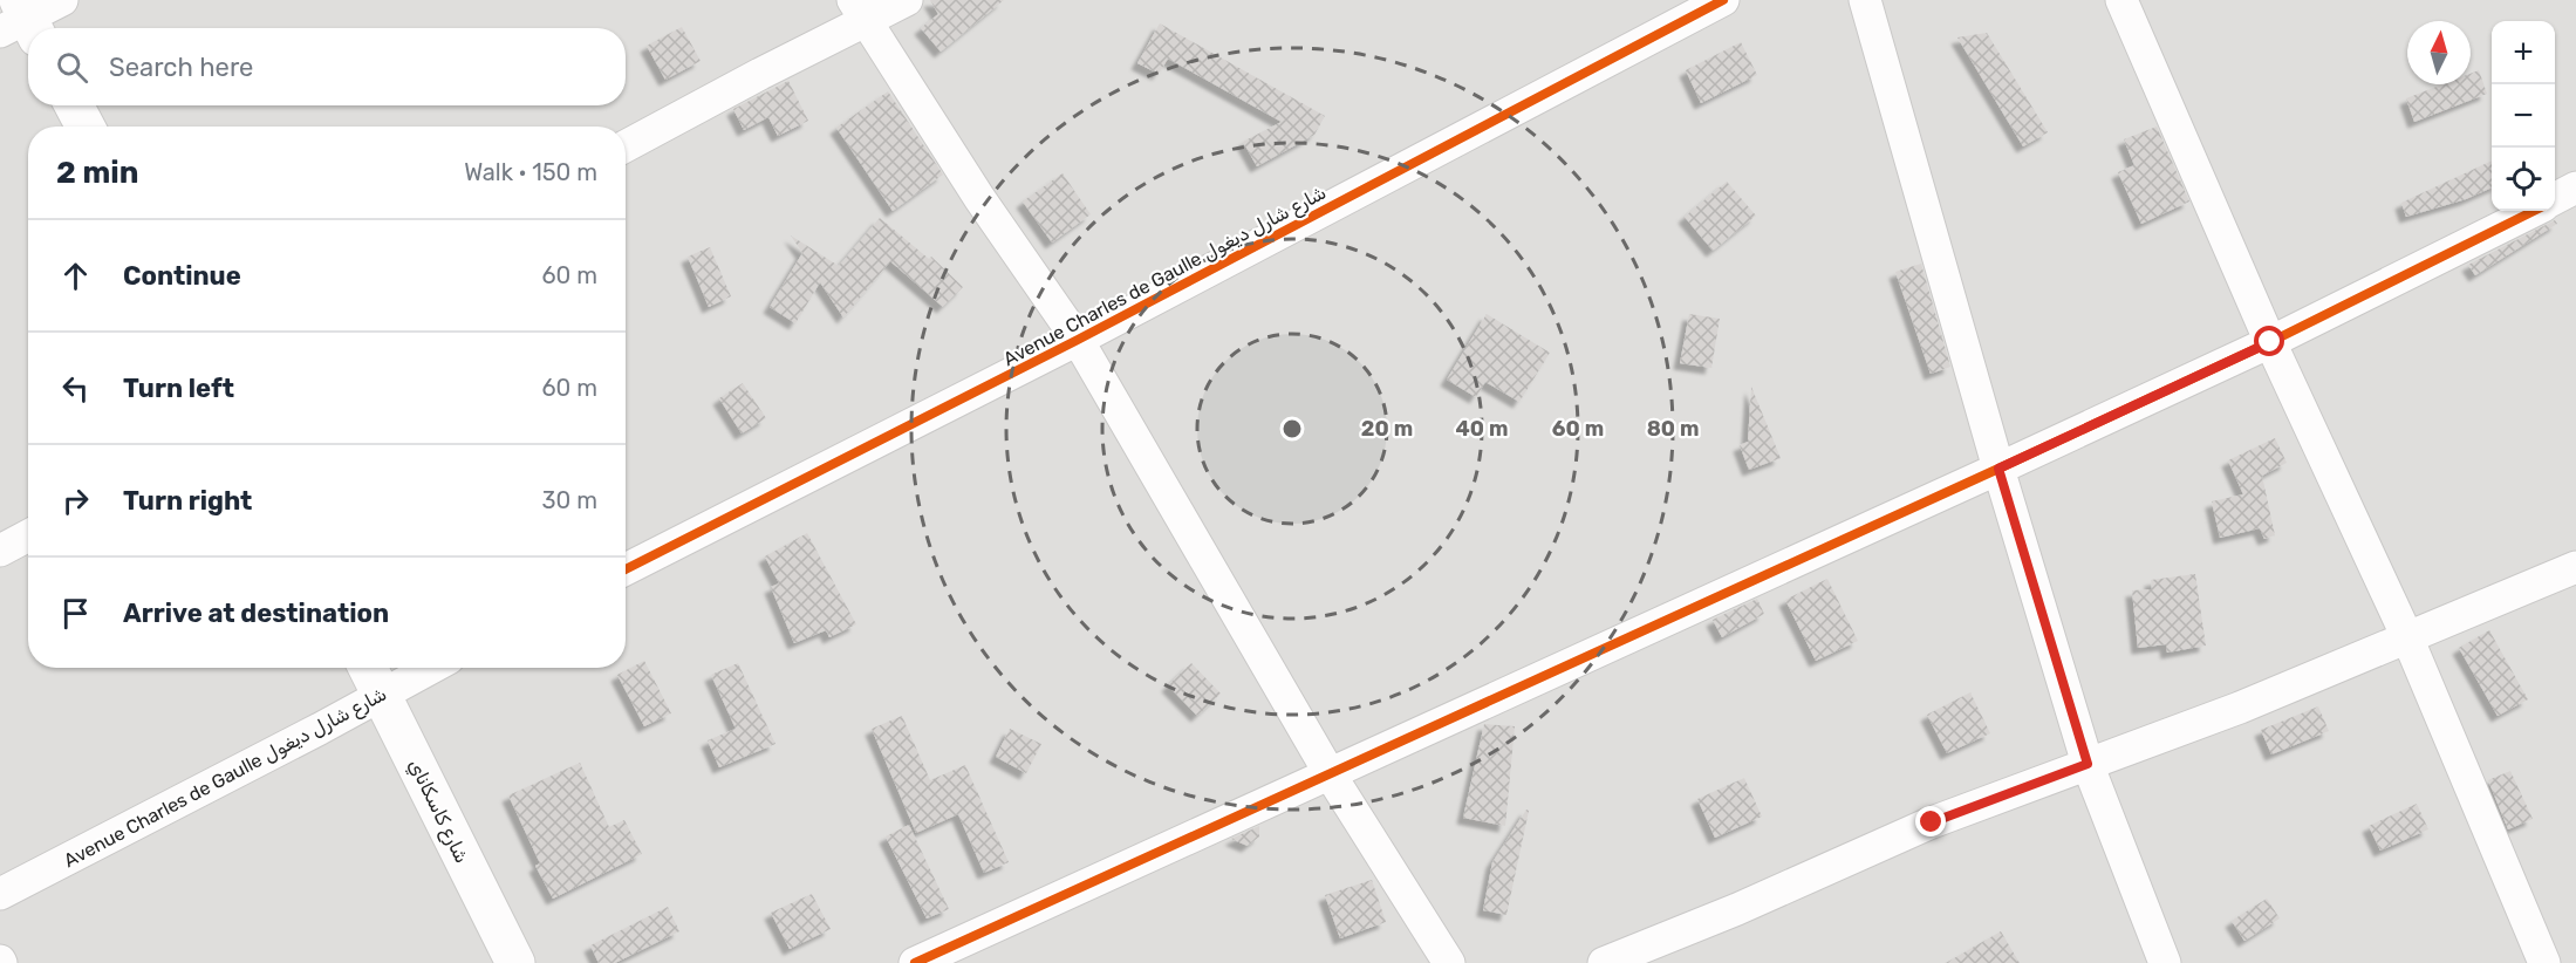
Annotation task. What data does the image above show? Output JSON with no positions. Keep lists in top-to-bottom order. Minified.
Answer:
{"streets":{"street":["Avenue Charles de Gaulle شارع شارل ديغول","شارع كاسكاناي"]},"crossings":[["Avenue Charles de Gaulle شارع شارل ديغول","شارع كاسكاناي"]],"north":"top","page":{"map_buttons":["+","−"],"search":"Search here","heading":["2 min","Walk · 150 m"],"list":[["Continue","60 m"],["Turn left","60 m"],["Turn right","30 m"],"Arrive at destination"]},"rings":["20 m","40 m","60 m","80 m"]}
